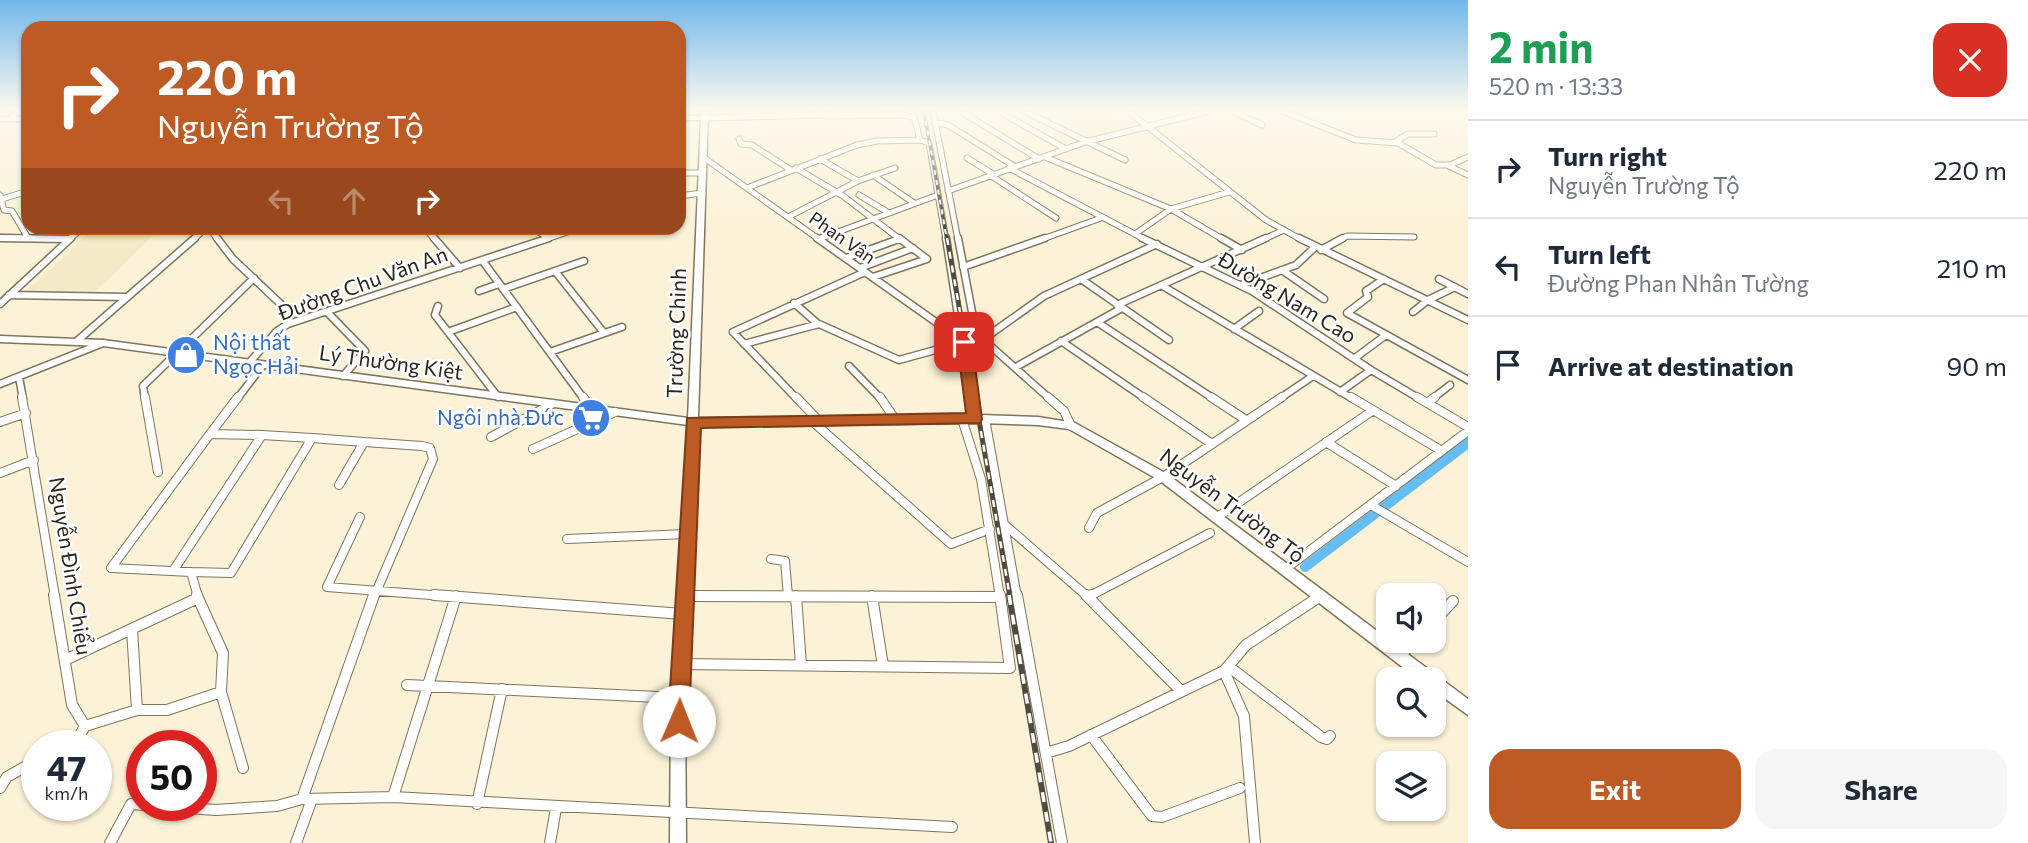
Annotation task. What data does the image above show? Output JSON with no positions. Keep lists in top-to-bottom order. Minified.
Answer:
{"streets":{"main road":["Trường Chinh","Lý Thường Kiệt","Nguyễn Trường Tộ"],"street":["Phan Vân","Đường Chu Văn An","Đường Nam Cao","Nguyễn Đình Chiểu"]},"crossings":[["Phan Vân","Trường Chinh"],["Đường Chu Văn An","Lý Thường Kiệt"],["Trường Chinh","Lý Thường Kiệt"],["Trường Chinh","Nguyễn Trường Tộ"],["Lý Thường Kiệt","Nguyễn Trường Tộ"]],"places":{"shop":["Nội thất Ngọc Hải"],"supermarket":["Ngôi nhà Đức"]},"page":{"heading":["2 min","520 m · 13:33"],"turn":["220 m","Nguyễn Trường Tộ"],"list":[{"name":"Turn right","note":"Nguyễn Trường Tộ","value":"220 m"},{"name":"Turn left","note":"Đường Phan Nhân Tường","value":"210 m"},{"name":"Arrive at destination","value":"90 m"}],"speed":"47 km/h","limit":"50","buttons":["Exit","Share"]}}
